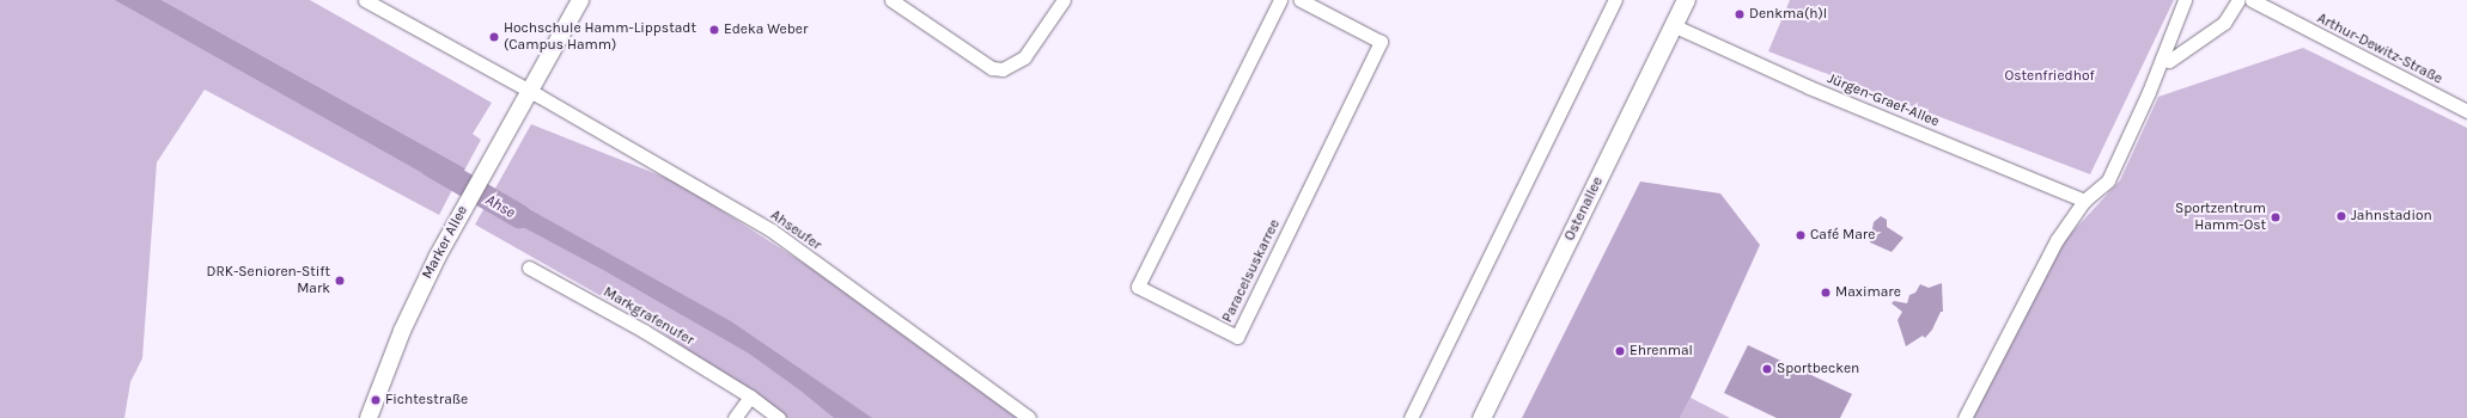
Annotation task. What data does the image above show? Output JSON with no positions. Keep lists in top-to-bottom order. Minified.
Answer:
{"streets":{"main road":["Ostenallee"],"street":["Arthur-Dewitz-Straße","Jürgen-Graef-Allee","Ahseufer","Marker Allee","Paracelsuskarree","Markgrafenufer"]},"crossings":[["Jürgen-Graef-Allee","Ostenallee"],["Ahseufer","Marker Allee"]],"water":["Ahse"],"parks":["Ostenfriedhof"],"places":["Denkma(h)l","Edeka Weber","Hochschule Hamm-Lippstadt (Campus Hamm)","Jahnstadion","Sportzentrum Hamm-Ost","Café Mare","DRK-Senioren-Stift Mark","Maximare","Ehrenmal","Sportbecken","Fichtestraße"]}
